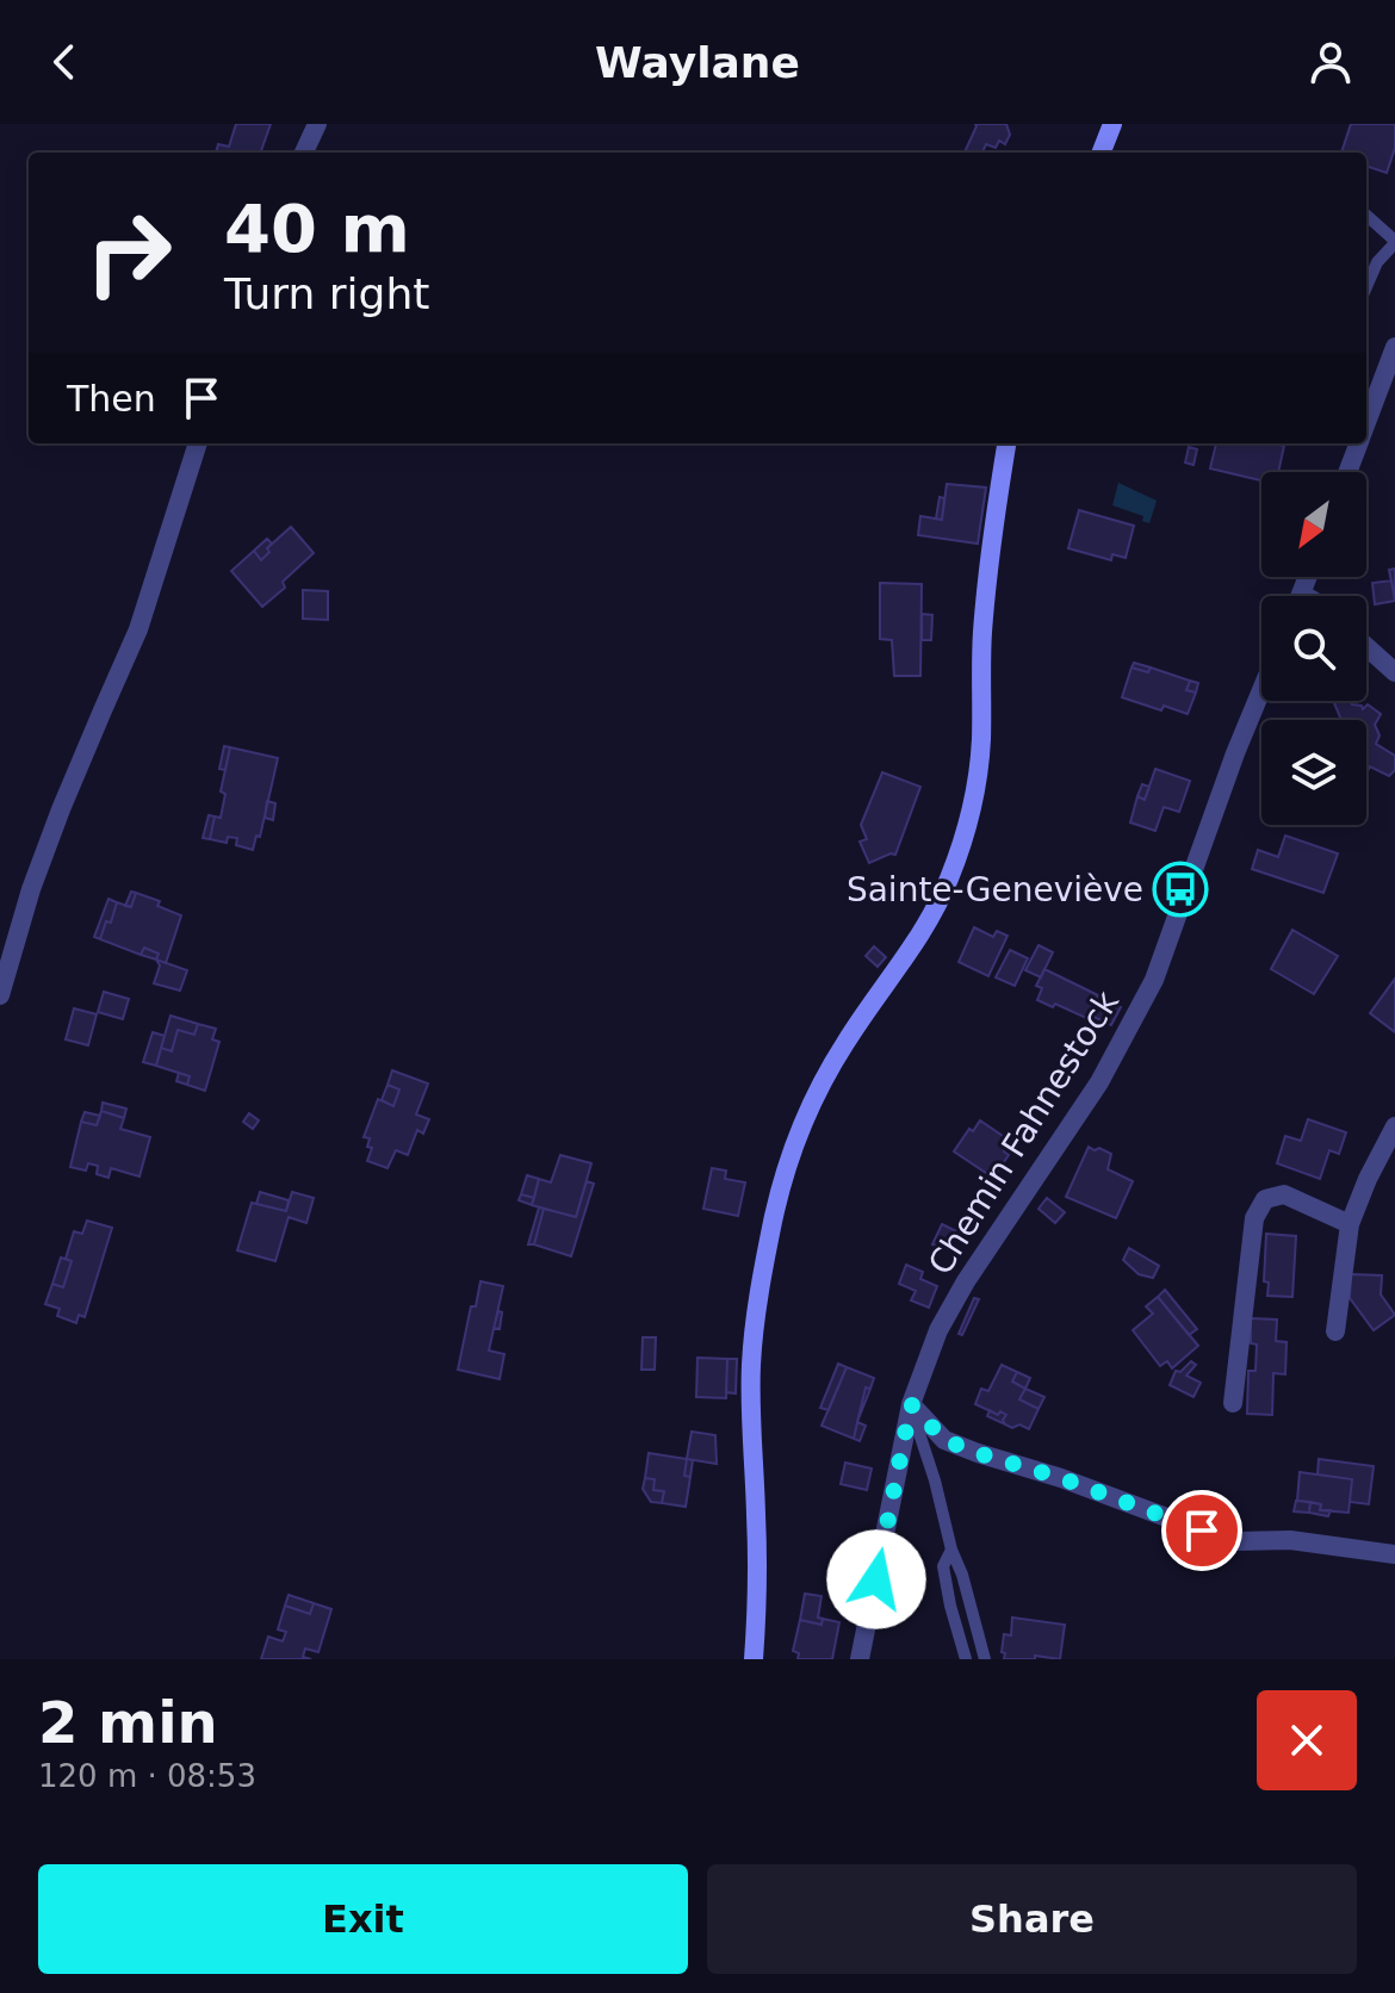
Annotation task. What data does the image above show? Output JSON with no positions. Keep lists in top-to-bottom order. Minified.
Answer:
{"streets":{"street":["Chemin Fahnestock"]},"places":{"bus stop":["Sainte-Geneviève"]},"north":"bottom left","page":{"header":"Waylane","turn":["40 m","Turn right"],"then":"Then","heading":["2 min","120 m · 08:53"],"buttons":["Exit","Share"]}}
